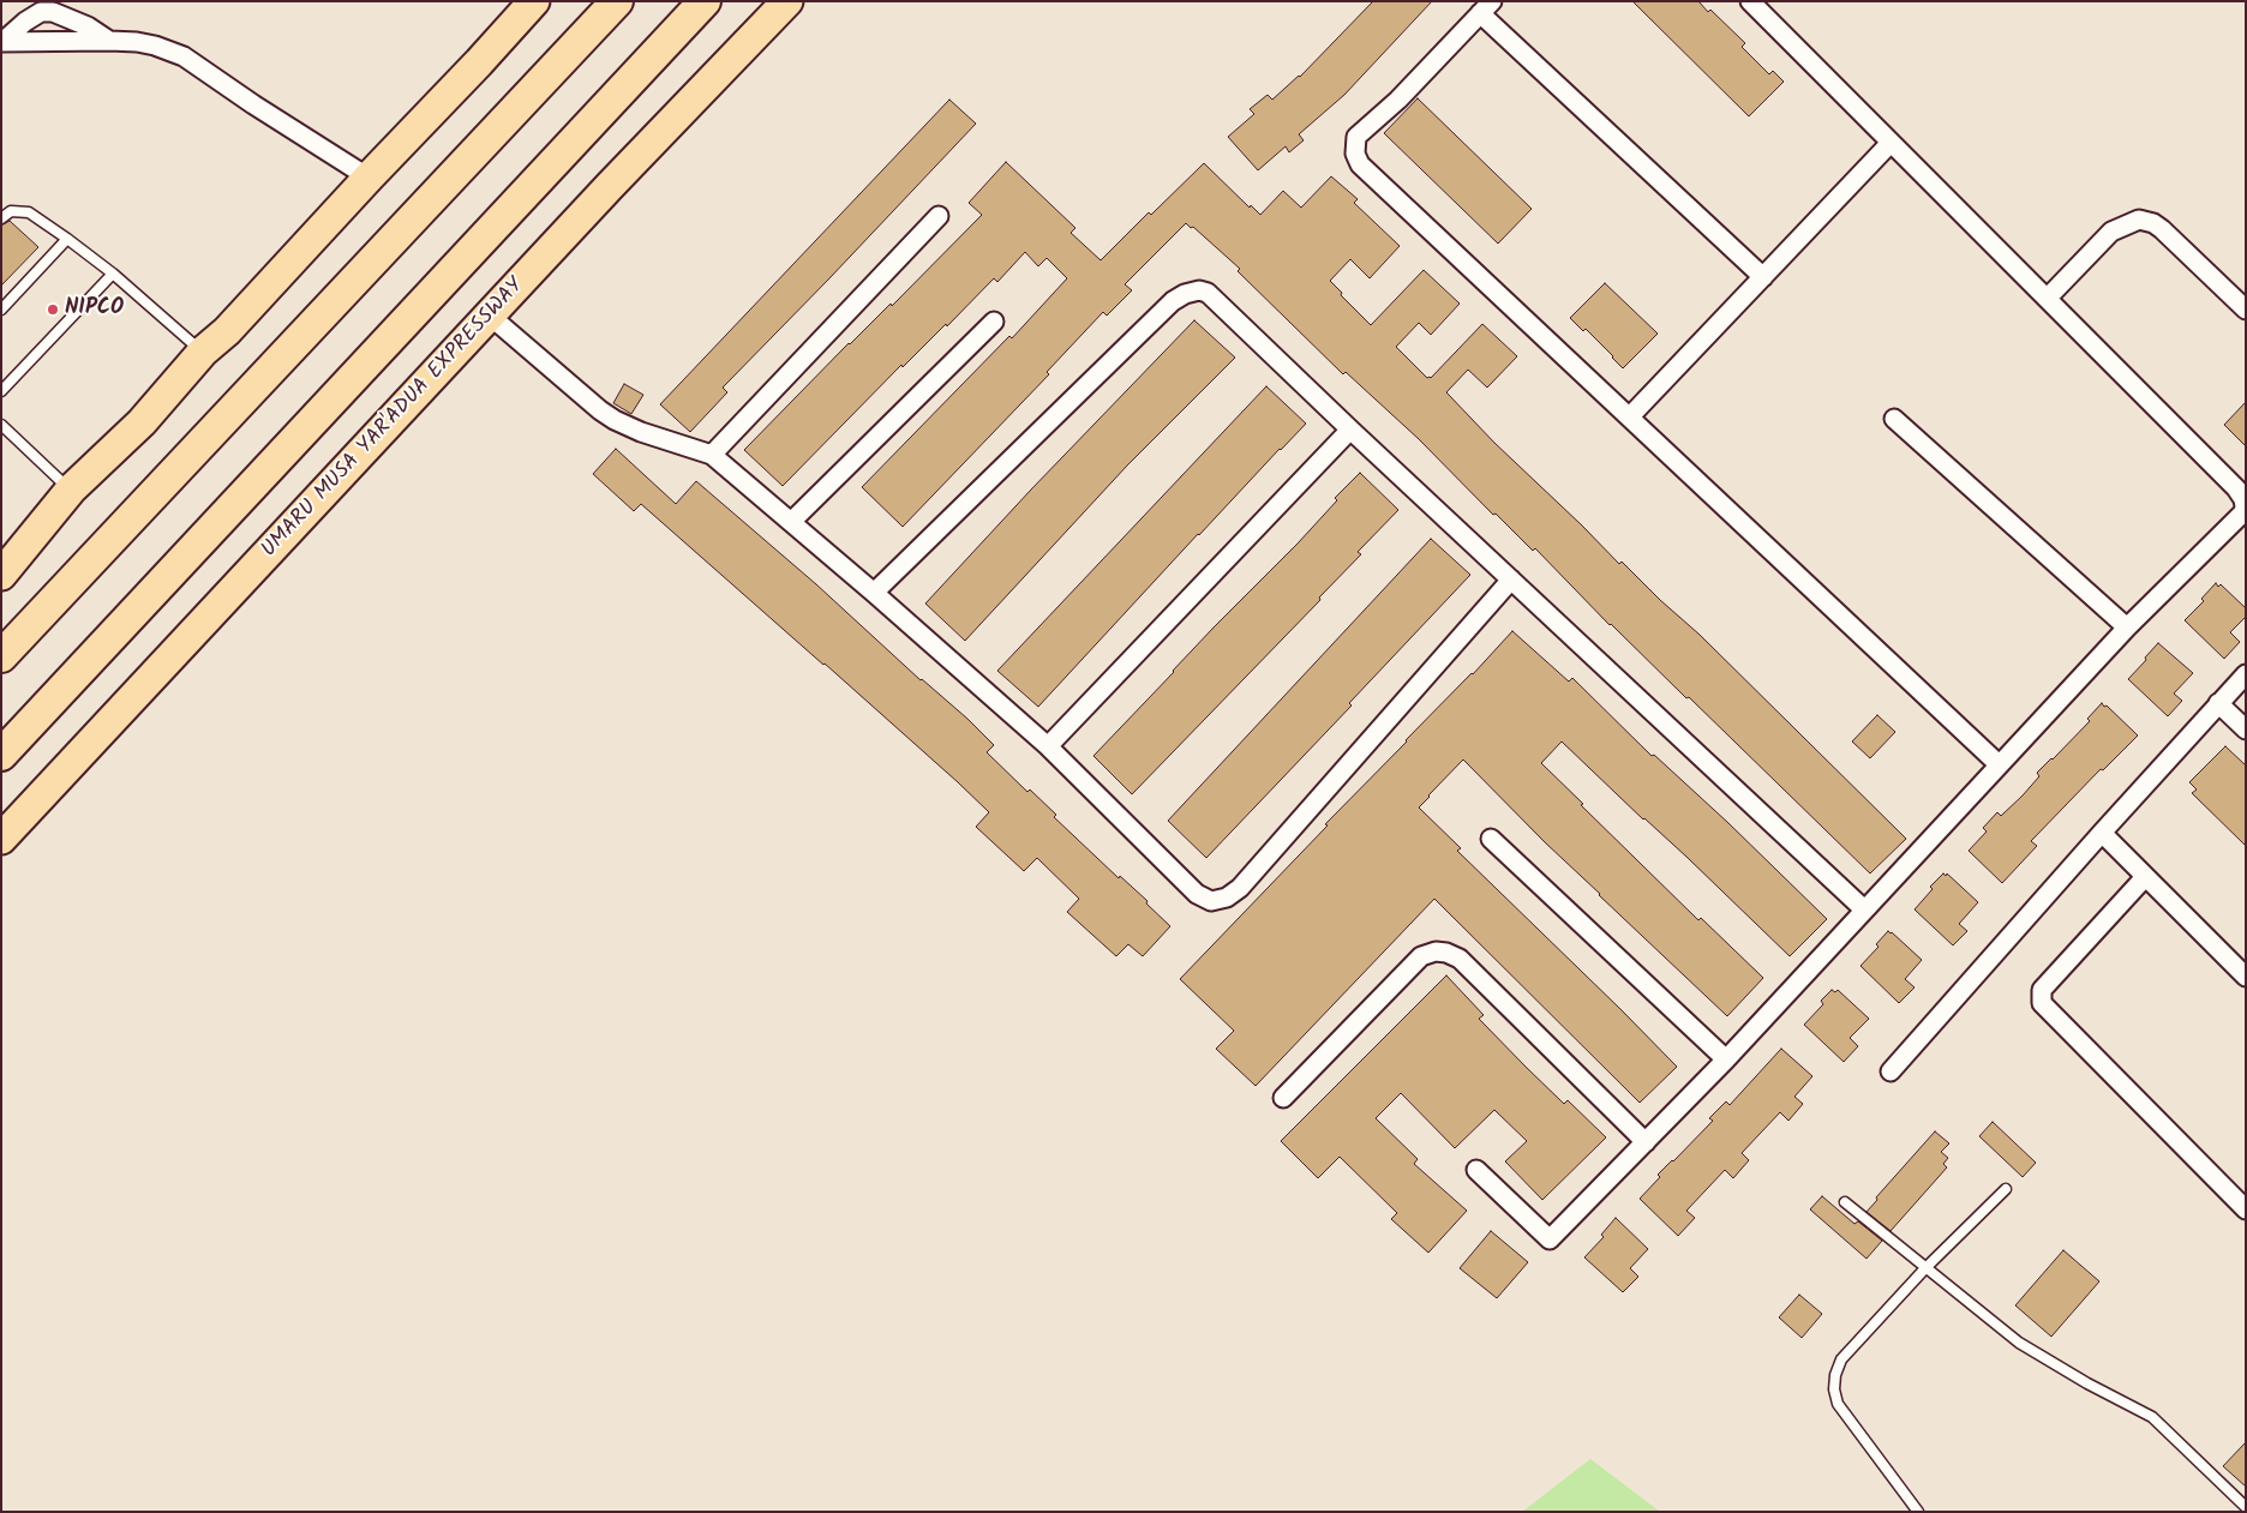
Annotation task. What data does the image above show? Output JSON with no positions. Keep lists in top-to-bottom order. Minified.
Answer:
{"streets":{"highway":["UMARU MUSA YAR'ADUA EXPRESSWAY"]},"places":["NIPCO"]}
